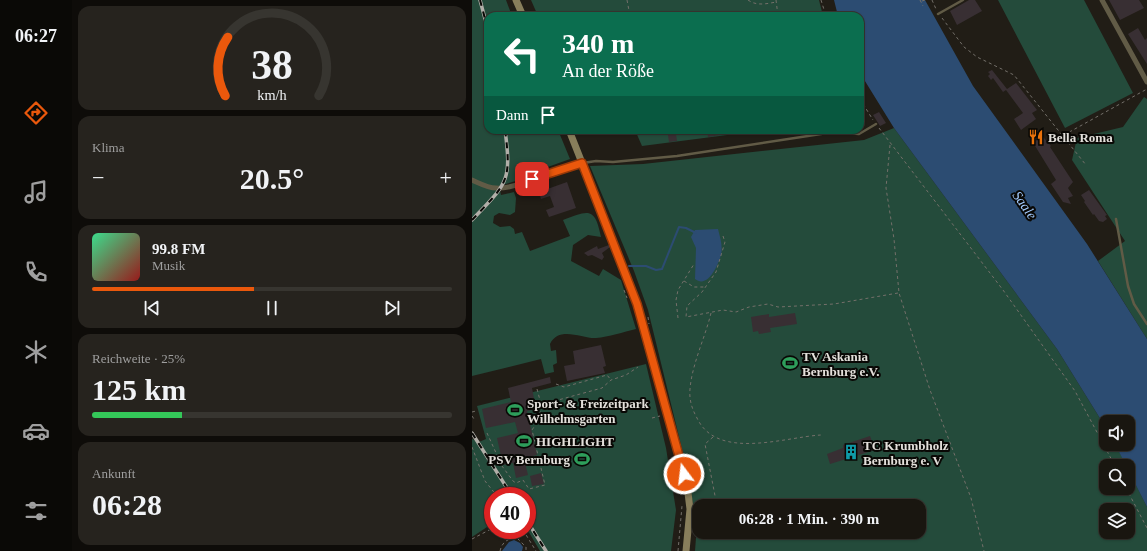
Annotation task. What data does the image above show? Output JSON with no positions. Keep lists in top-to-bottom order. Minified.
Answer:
{"water":["Saale"],"places":{"restaurant":["Bella Roma"],"sports":["TV Askania Bernburg e.V.","Sport- & Freizeitpark Wilhelmsgarten","HIGHLIGHT","PSV Bernburg"],"building":["TC Krumbholz Bernburg e. V"]},"page":{"tabs":"06:27","turn":["340 m","An der Röße"],"then":"Dann","tile":["Klima",["Reichweite · 25%","125 km"],["Ankunft","06:28"]],"heat":["−","20.5°","+"],"song":["99.8 FM","Musik"],"limit":"40","trip":"06:28 · 1 Min. · 390 m","gauge":["38","km/h"]}}
